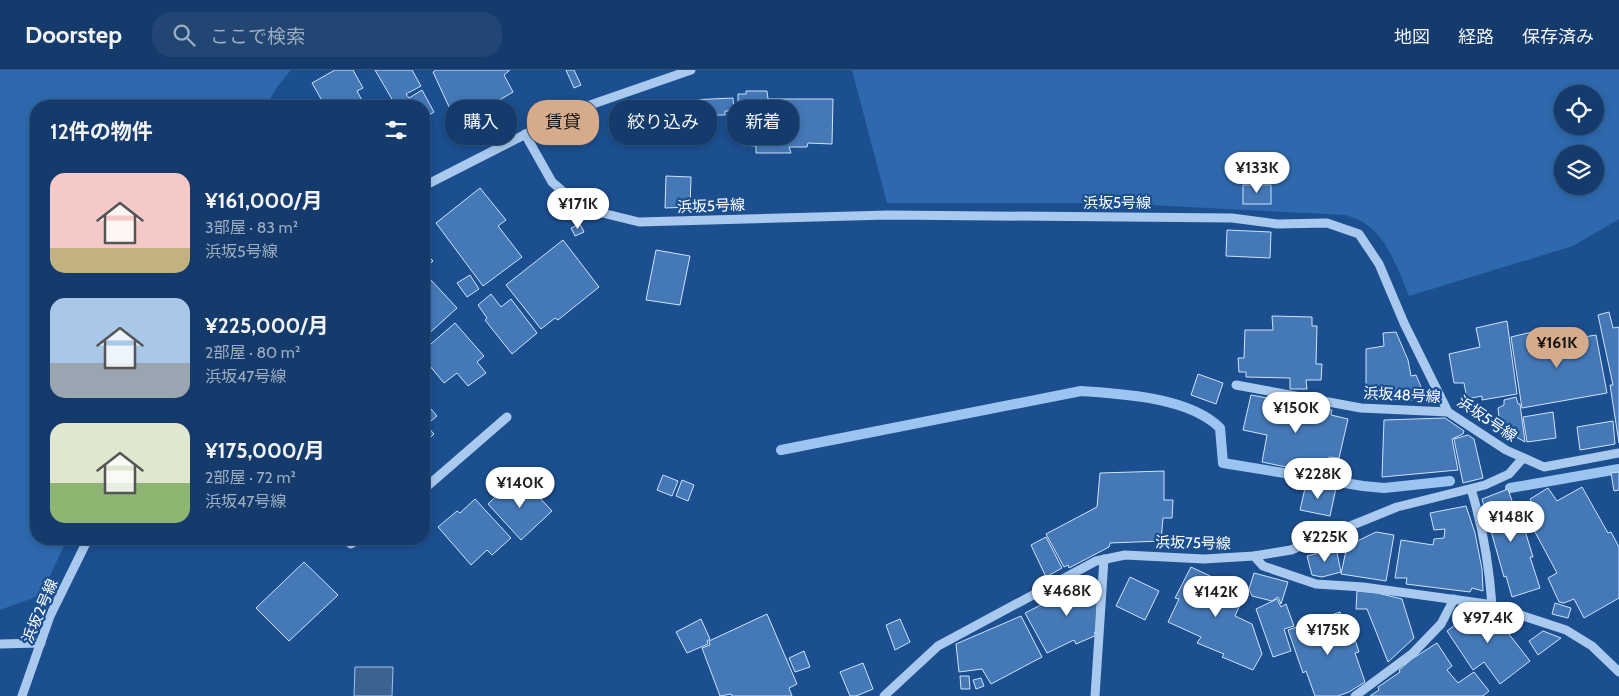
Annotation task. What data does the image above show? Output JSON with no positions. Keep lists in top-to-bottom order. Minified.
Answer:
{"streets":{"street":["浜坂5号線","浜坂48号線","浜坂75号線","浜坂2号線"]},"crossings":[["浜坂5号線","浜坂48号線"],["浜坂5号線","浜坂75号線"]],"page":{"header":"Doorstep","search":"ここで検索","nav":["地図","経路","保存済み"],"chip":["購入","賃貸","絞り込み","新着"],"heading":"12件の物件","price":["¥133K","¥171K","¥161K","¥150K","¥228K","¥140K","¥148K","¥225K","¥468K","¥142K","¥97.4K","¥175K"],"list":[{"name":"¥161,000/月","note":"3部屋 · 83 m² · 浜坂5号線"},{"name":"¥225,000/月","note":"2部屋 · 80 m² · 浜坂47号線"},{"name":"¥175,000/月","note":"2部屋 · 72 m² · 浜坂47号線"}]}}
